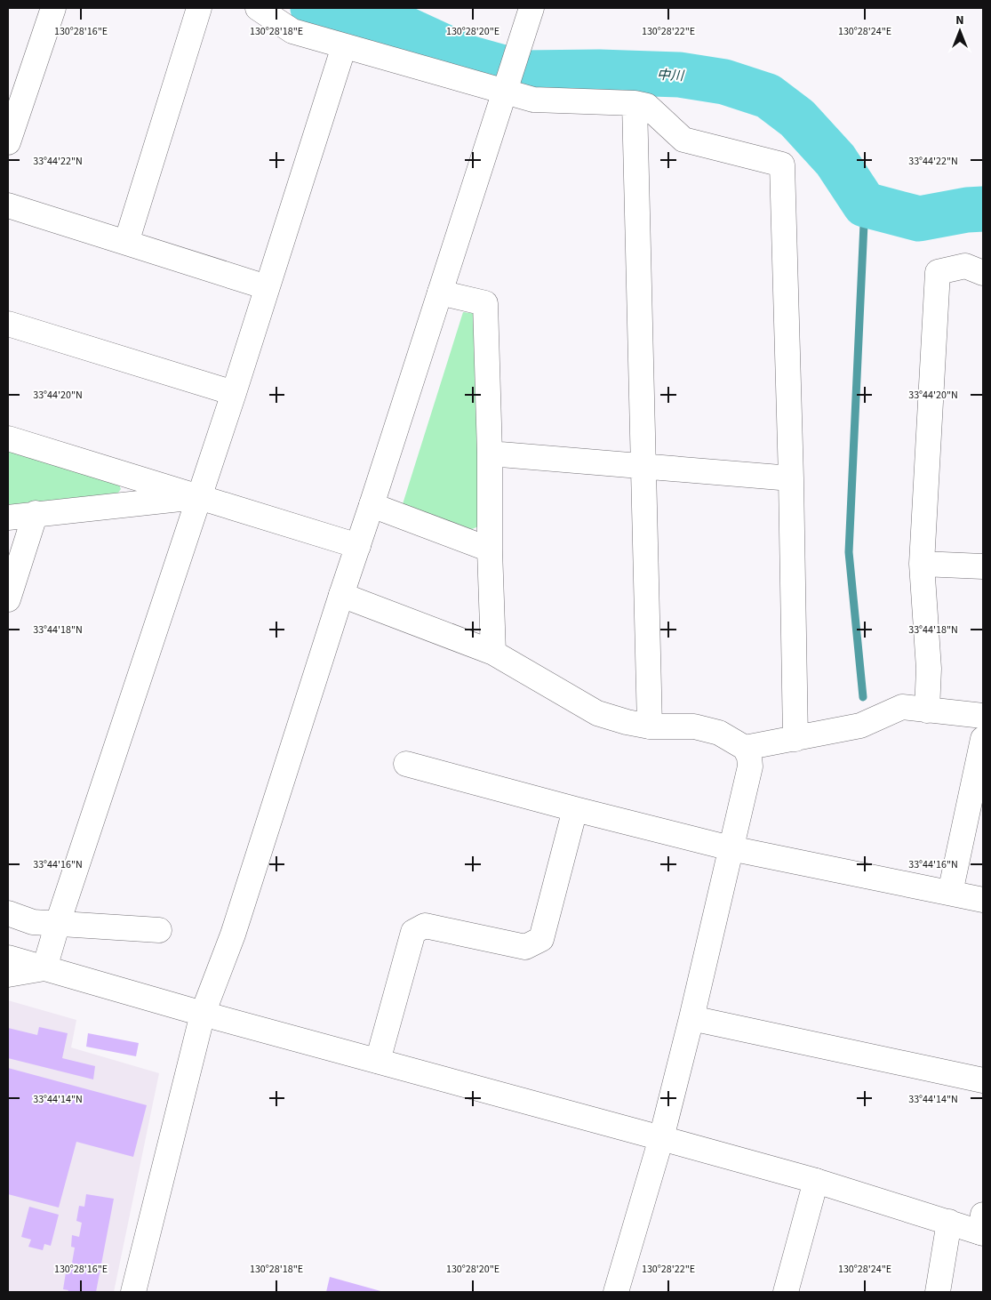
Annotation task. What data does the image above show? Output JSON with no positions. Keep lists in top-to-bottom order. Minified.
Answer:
{"water":["中川"],"north":"top","coordinates":["130°28'16\"E","130°28'18\"E","130°28'20\"E","130°28'22\"E","130°28'24\"E","33°44'22\"N","33°44'20\"N","33°44'18\"N","33°44'16\"N","33°44'14\"N"]}
